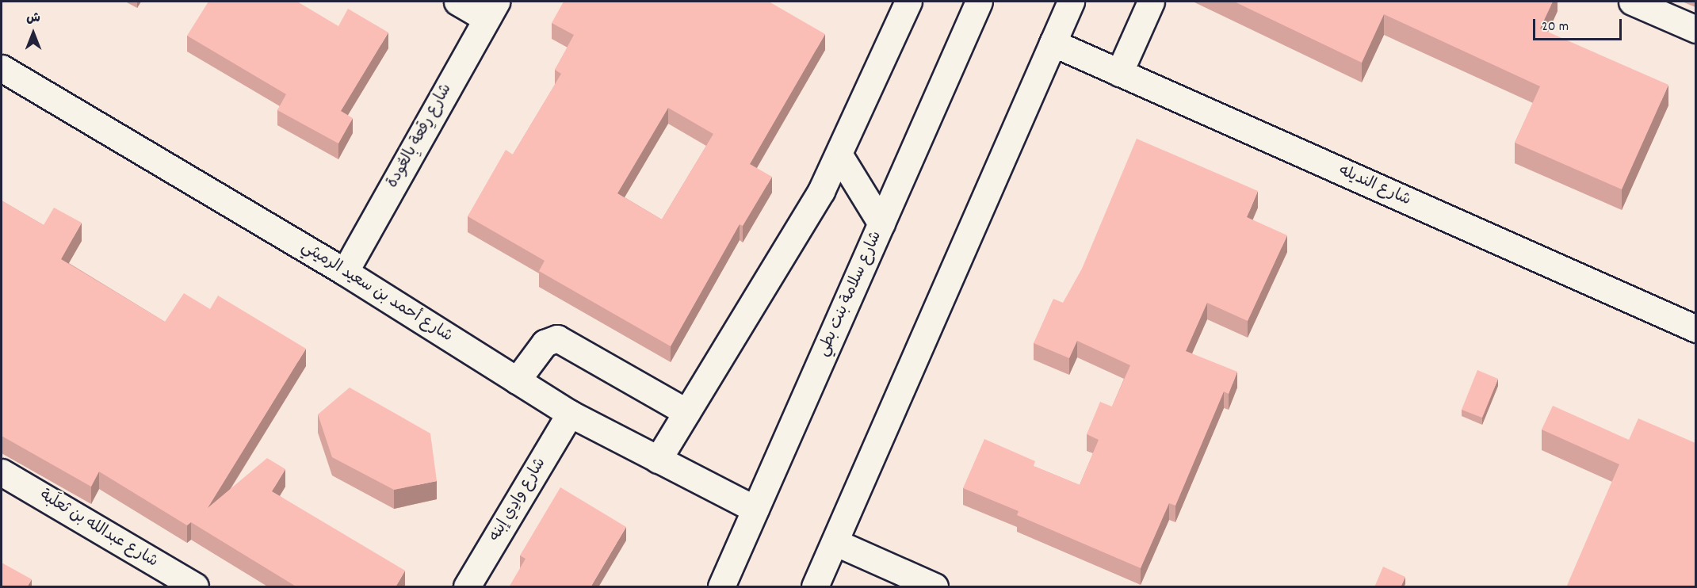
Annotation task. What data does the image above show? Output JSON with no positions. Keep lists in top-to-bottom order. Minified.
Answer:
{"streets":{"street":["شارع رِقعة بِالعُودة","شارع النديله","شارع أحمد بن سعيد الرميثي","شارع سلامة بنت بطي","شارع وادِي إبنه","شارع عبدالله بن ثعلَبة"]},"crossings":[["شارع رِقعة بِالعُودة","شارع أحمد بن سعيد الرميثي"],["شارع أحمد بن سعيد الرميثي","شارع سلامة بنت بطي"],["شارع أحمد بن سعيد الرميثي","شارع وادِي إبنه"]],"scale_bar":"20 m","north":"top"}
